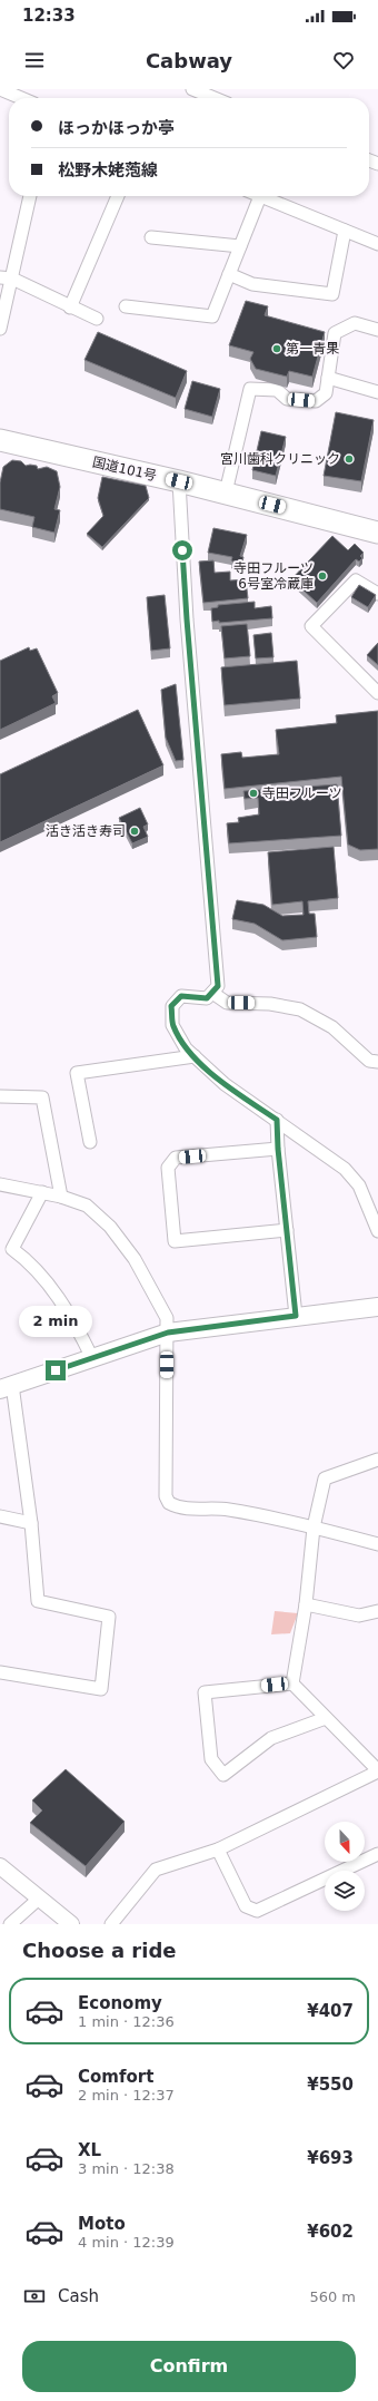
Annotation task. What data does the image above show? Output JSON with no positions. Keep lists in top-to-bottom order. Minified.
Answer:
{"streets":{"highway":["国道101号"]},"places":["第一青果","宮川歯科クリニック","寺田フルーツ 6号室冷蔵庫","寺田フルーツ","活き活き寿司"],"north":"bottom","page":{"status":"12:33","header":"Cabway","banner":["ほっかほっか亭","松野木姥萢線"],"bubble":"2 min","heading":"Choose a ride","list":[{"name":"Economy","note":"1 min · 12:36","value":"¥407"},{"name":"Comfort","note":"2 min · 12:37","value":"¥550"},{"name":"XL","note":"3 min · 12:38","value":"¥693"},{"name":"Moto","note":"4 min · 12:39","value":"¥602"}],"pay":["Cash","560 m"],"buttons":"Confirm"}}
